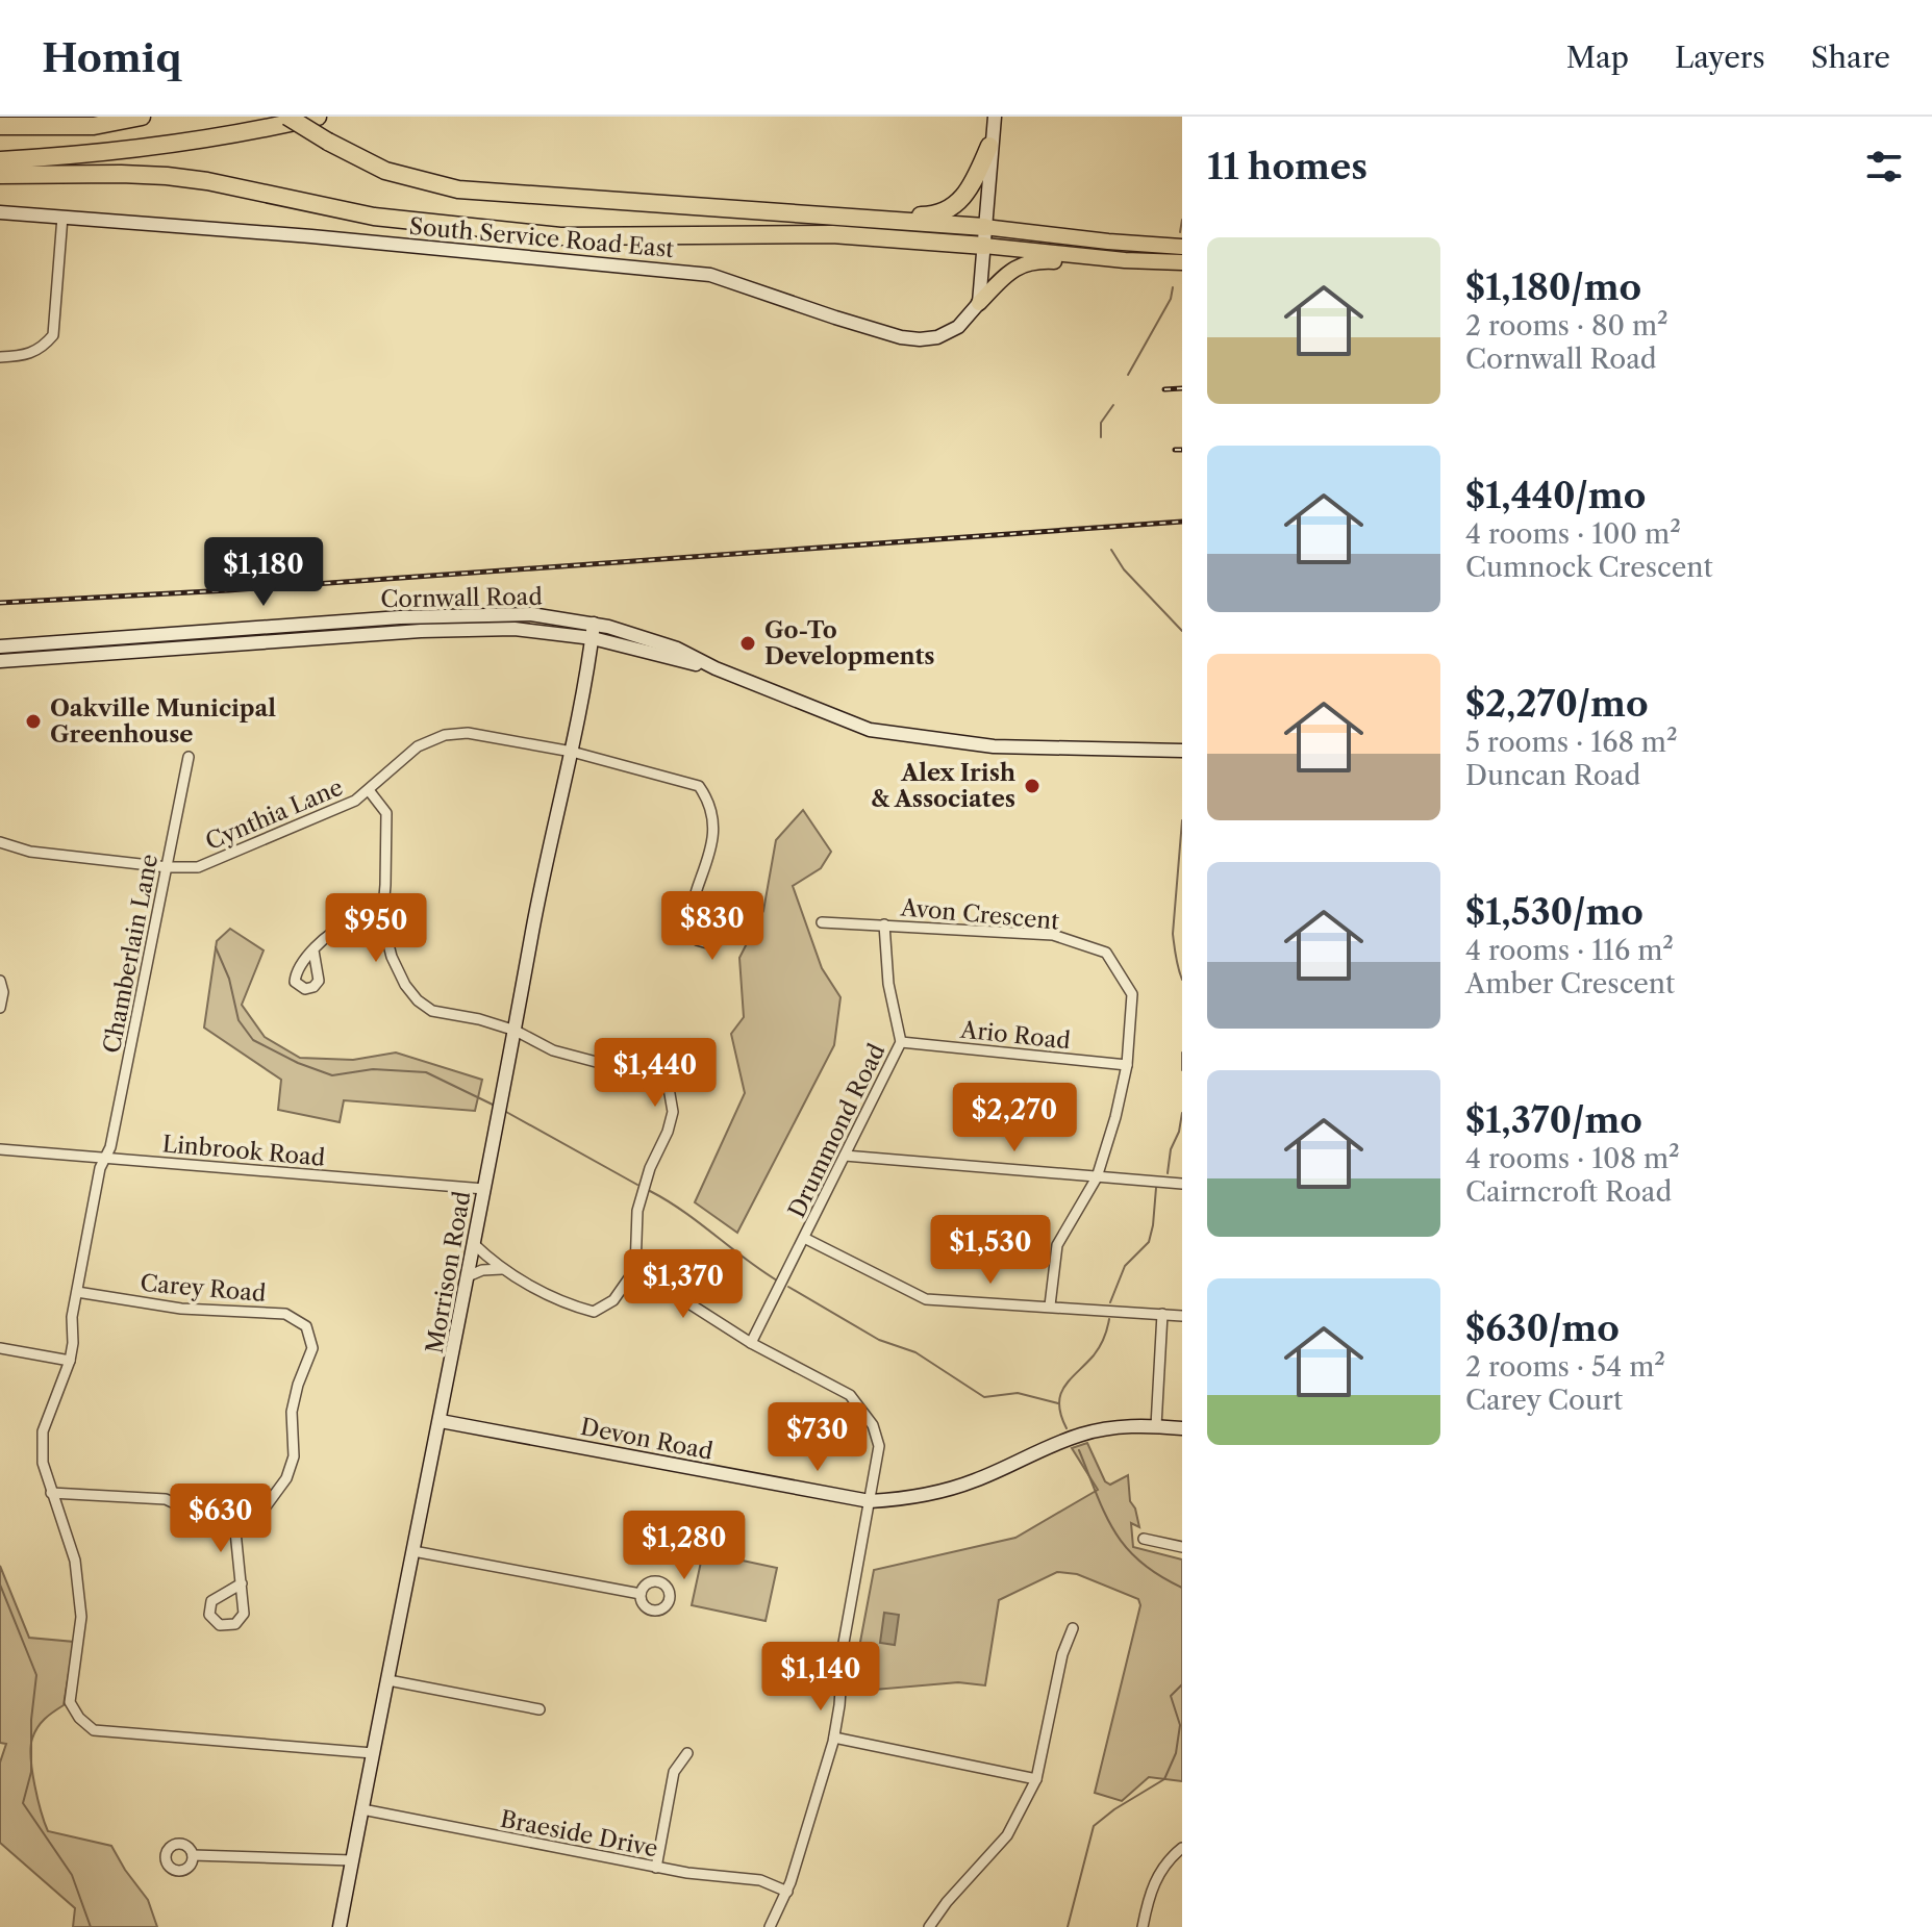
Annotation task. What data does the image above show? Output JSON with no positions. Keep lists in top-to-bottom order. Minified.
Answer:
{"streets":{"street":["South Service Road East","Cornwall Road","Cynthia Lane","Avon Crescent","Chamberlain Lane","Ario Road","Drummond Road","Linbrook Road","Morrison Road","Carey Road","Devon Road","Braeside Drive"]},"crossings":[["Cornwall Road","Morrison Road"],["Cynthia Lane","Chamberlain Lane"],["Cynthia Lane","Morrison Road"],["Avon Crescent","Ario Road"],["Avon Crescent","Drummond Road"],["Chamberlain Lane","Linbrook Road"],["Chamberlain Lane","Morrison Road"],["Chamberlain Lane","Carey Road"],["Ario Road","Drummond Road"],["Linbrook Road","Morrison Road"],["Morrison Road","Devon Road"],["Morrison Road","Braeside Drive"]],"places":["Go-To Developments","Oakville Municipal Greenhouse","Alex Irish & Associates"],"page":{"header":"Homiq","nav":["Map","Layers","Share"],"heading":"11 homes","list":[{"name":"$1,180/mo","note":"2 rooms · 80 m² · Cornwall Road"},{"name":"$1,440/mo","note":"4 rooms · 100 m² · Cumnock Crescent"},{"name":"$2,270/mo","note":"5 rooms · 168 m² · Duncan Road"},{"name":"$1,530/mo","note":"4 rooms · 116 m² · Amber Crescent"},{"name":"$1,370/mo","note":"4 rooms · 108 m² · Cairncroft Road"},{"name":"$630/mo","note":"2 rooms · 54 m² · Carey Court"}],"price":["$1,180","$830","$950","$1,440","$2,270","$1,530","$1,370","$730","$630","$1,280","$1,140"]}}
